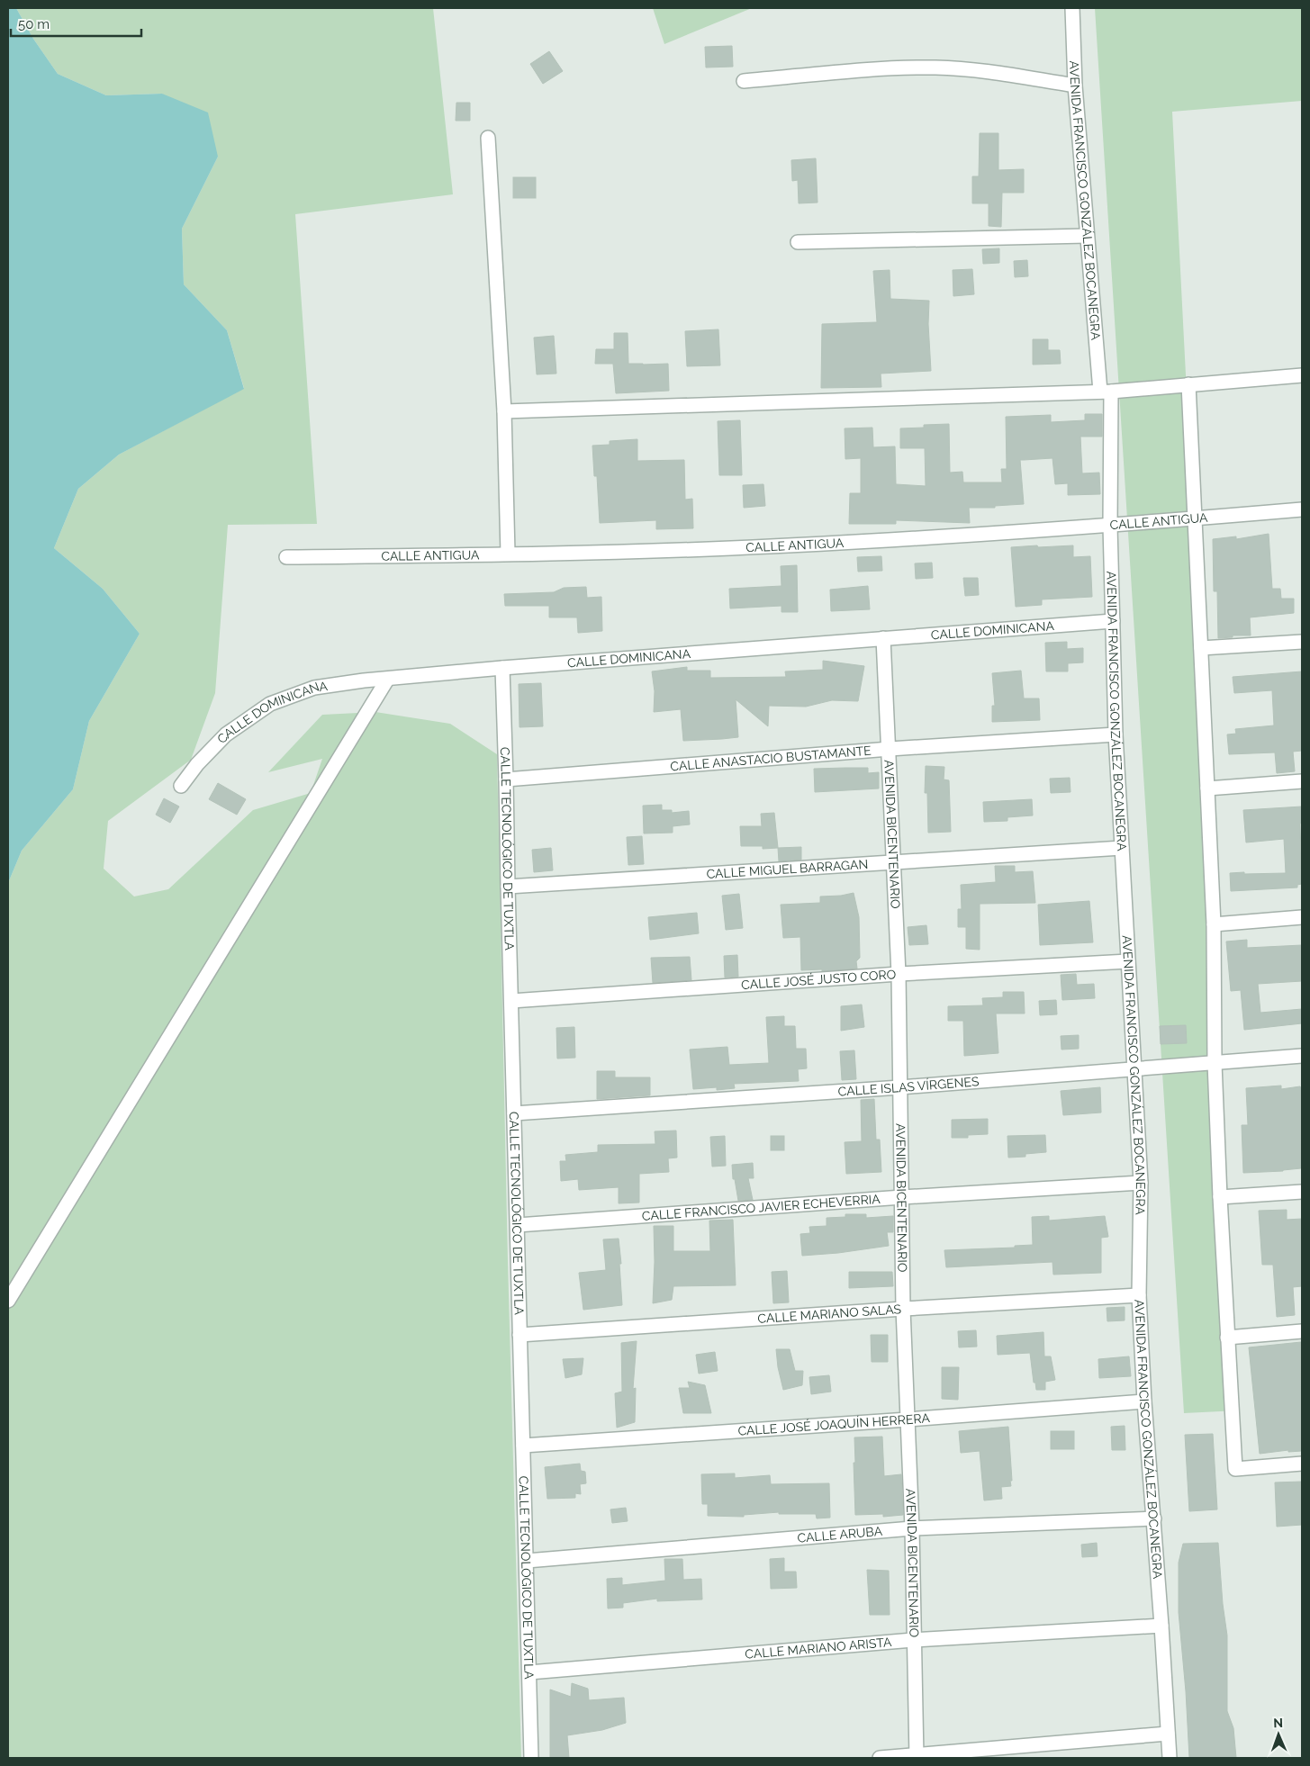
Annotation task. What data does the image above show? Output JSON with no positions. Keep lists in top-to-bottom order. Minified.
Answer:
{"streets":{"street":["AVENIDA FRANCISCO GONZÁLEZ BOCANEGRA","CALLE ANTIGUA","CALLE DOMINICANA","CALLE ANASTACIO BUSTAMANTE","AVENIDA BICENTENARIO","CALLE TECNOLÓGICO DE TUXTLA","CALLE MIGUEL BARRAGAN","CALLE JOSÉ JUSTO CORO","CALLE ISLAS VÍRGENES","CALLE FRANCISCO JAVIER ECHEVERRIA","CALLE MARIANO SALAS","CALLE JOSÉ JOAQUÍN HERRERA","CALLE ARUBA","CALLE MARIANO ARISTA"]},"crossings":[["AVENIDA FRANCISCO GONZÁLEZ BOCANEGRA","CALLE ANTIGUA"],["AVENIDA FRANCISCO GONZÁLEZ BOCANEGRA","CALLE DOMINICANA"],["AVENIDA FRANCISCO GONZÁLEZ BOCANEGRA","CALLE ANASTACIO BUSTAMANTE"],["AVENIDA FRANCISCO GONZÁLEZ BOCANEGRA","CALLE MIGUEL BARRAGAN"],["AVENIDA FRANCISCO GONZÁLEZ BOCANEGRA","CALLE JOSÉ JUSTO CORO"],["AVENIDA FRANCISCO GONZÁLEZ BOCANEGRA","CALLE ISLAS VÍRGENES"],["AVENIDA FRANCISCO GONZÁLEZ BOCANEGRA","CALLE FRANCISCO JAVIER ECHEVERRIA"],["AVENIDA FRANCISCO GONZÁLEZ BOCANEGRA","CALLE MARIANO SALAS"],["AVENIDA FRANCISCO GONZÁLEZ BOCANEGRA","CALLE JOSÉ JOAQUÍN HERRERA"],["AVENIDA FRANCISCO GONZÁLEZ BOCANEGRA","CALLE ARUBA"],["AVENIDA FRANCISCO GONZÁLEZ BOCANEGRA","CALLE MARIANO ARISTA"],["CALLE DOMINICANA","AVENIDA BICENTENARIO"],["CALLE DOMINICANA","CALLE TECNOLÓGICO DE TUXTLA"],["CALLE ANASTACIO BUSTAMANTE","AVENIDA BICENTENARIO"],["CALLE ANASTACIO BUSTAMANTE","CALLE TECNOLÓGICO DE TUXTLA"],["AVENIDA BICENTENARIO","CALLE MIGUEL BARRAGAN"],["AVENIDA BICENTENARIO","CALLE JOSÉ JUSTO CORO"],["AVENIDA BICENTENARIO","CALLE ISLAS VÍRGENES"],["AVENIDA BICENTENARIO","CALLE FRANCISCO JAVIER ECHEVERRIA"],["AVENIDA BICENTENARIO","CALLE MARIANO SALAS"],["AVENIDA BICENTENARIO","CALLE JOSÉ JOAQUÍN HERRERA"],["AVENIDA BICENTENARIO","CALLE ARUBA"],["AVENIDA BICENTENARIO","CALLE MARIANO ARISTA"],["CALLE TECNOLÓGICO DE TUXTLA","CALLE MIGUEL BARRAGAN"],["CALLE TECNOLÓGICO DE TUXTLA","CALLE JOSÉ JUSTO CORO"],["CALLE TECNOLÓGICO DE TUXTLA","CALLE ISLAS VÍRGENES"],["CALLE TECNOLÓGICO DE TUXTLA","CALLE FRANCISCO JAVIER ECHEVERRIA"],["CALLE TECNOLÓGICO DE TUXTLA","CALLE MARIANO SALAS"],["CALLE TECNOLÓGICO DE TUXTLA","CALLE JOSÉ JOAQUÍN HERRERA"],["CALLE TECNOLÓGICO DE TUXTLA","CALLE ARUBA"],["CALLE TECNOLÓGICO DE TUXTLA","CALLE MARIANO ARISTA"]],"scale_bar":"50 m","north":"top"}
